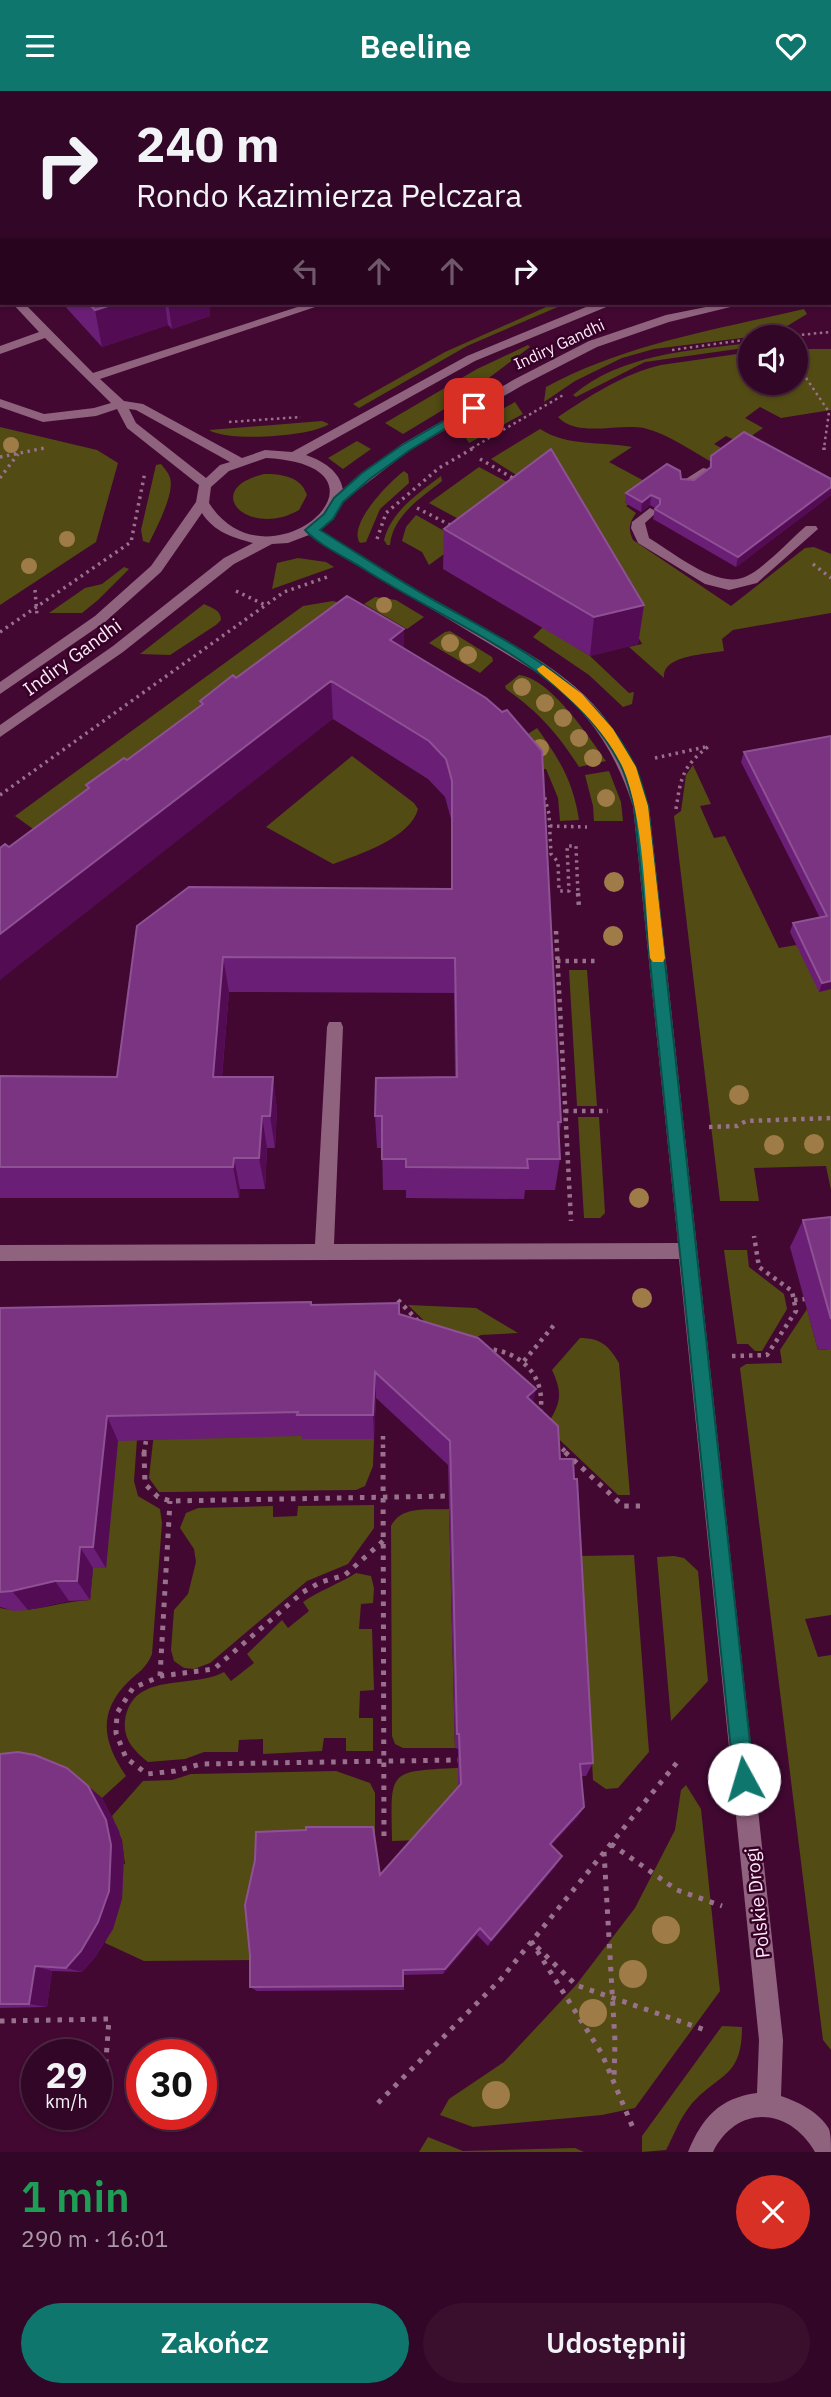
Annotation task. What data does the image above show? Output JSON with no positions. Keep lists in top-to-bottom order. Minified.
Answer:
{"streets":{"street":["Indiry Gandhi","Polskie Drogi"]},"crossings":[["Indiry Gandhi","Polskie Drogi"]],"page":{"header":"Beeline","turn":["240 m","Rondo Kazimierza Pelczara"],"speed":"29 km/h","limit":"30","heading":["1 min","290 m · 16:01"],"buttons":["Zakończ","Udostępnij"]}}
